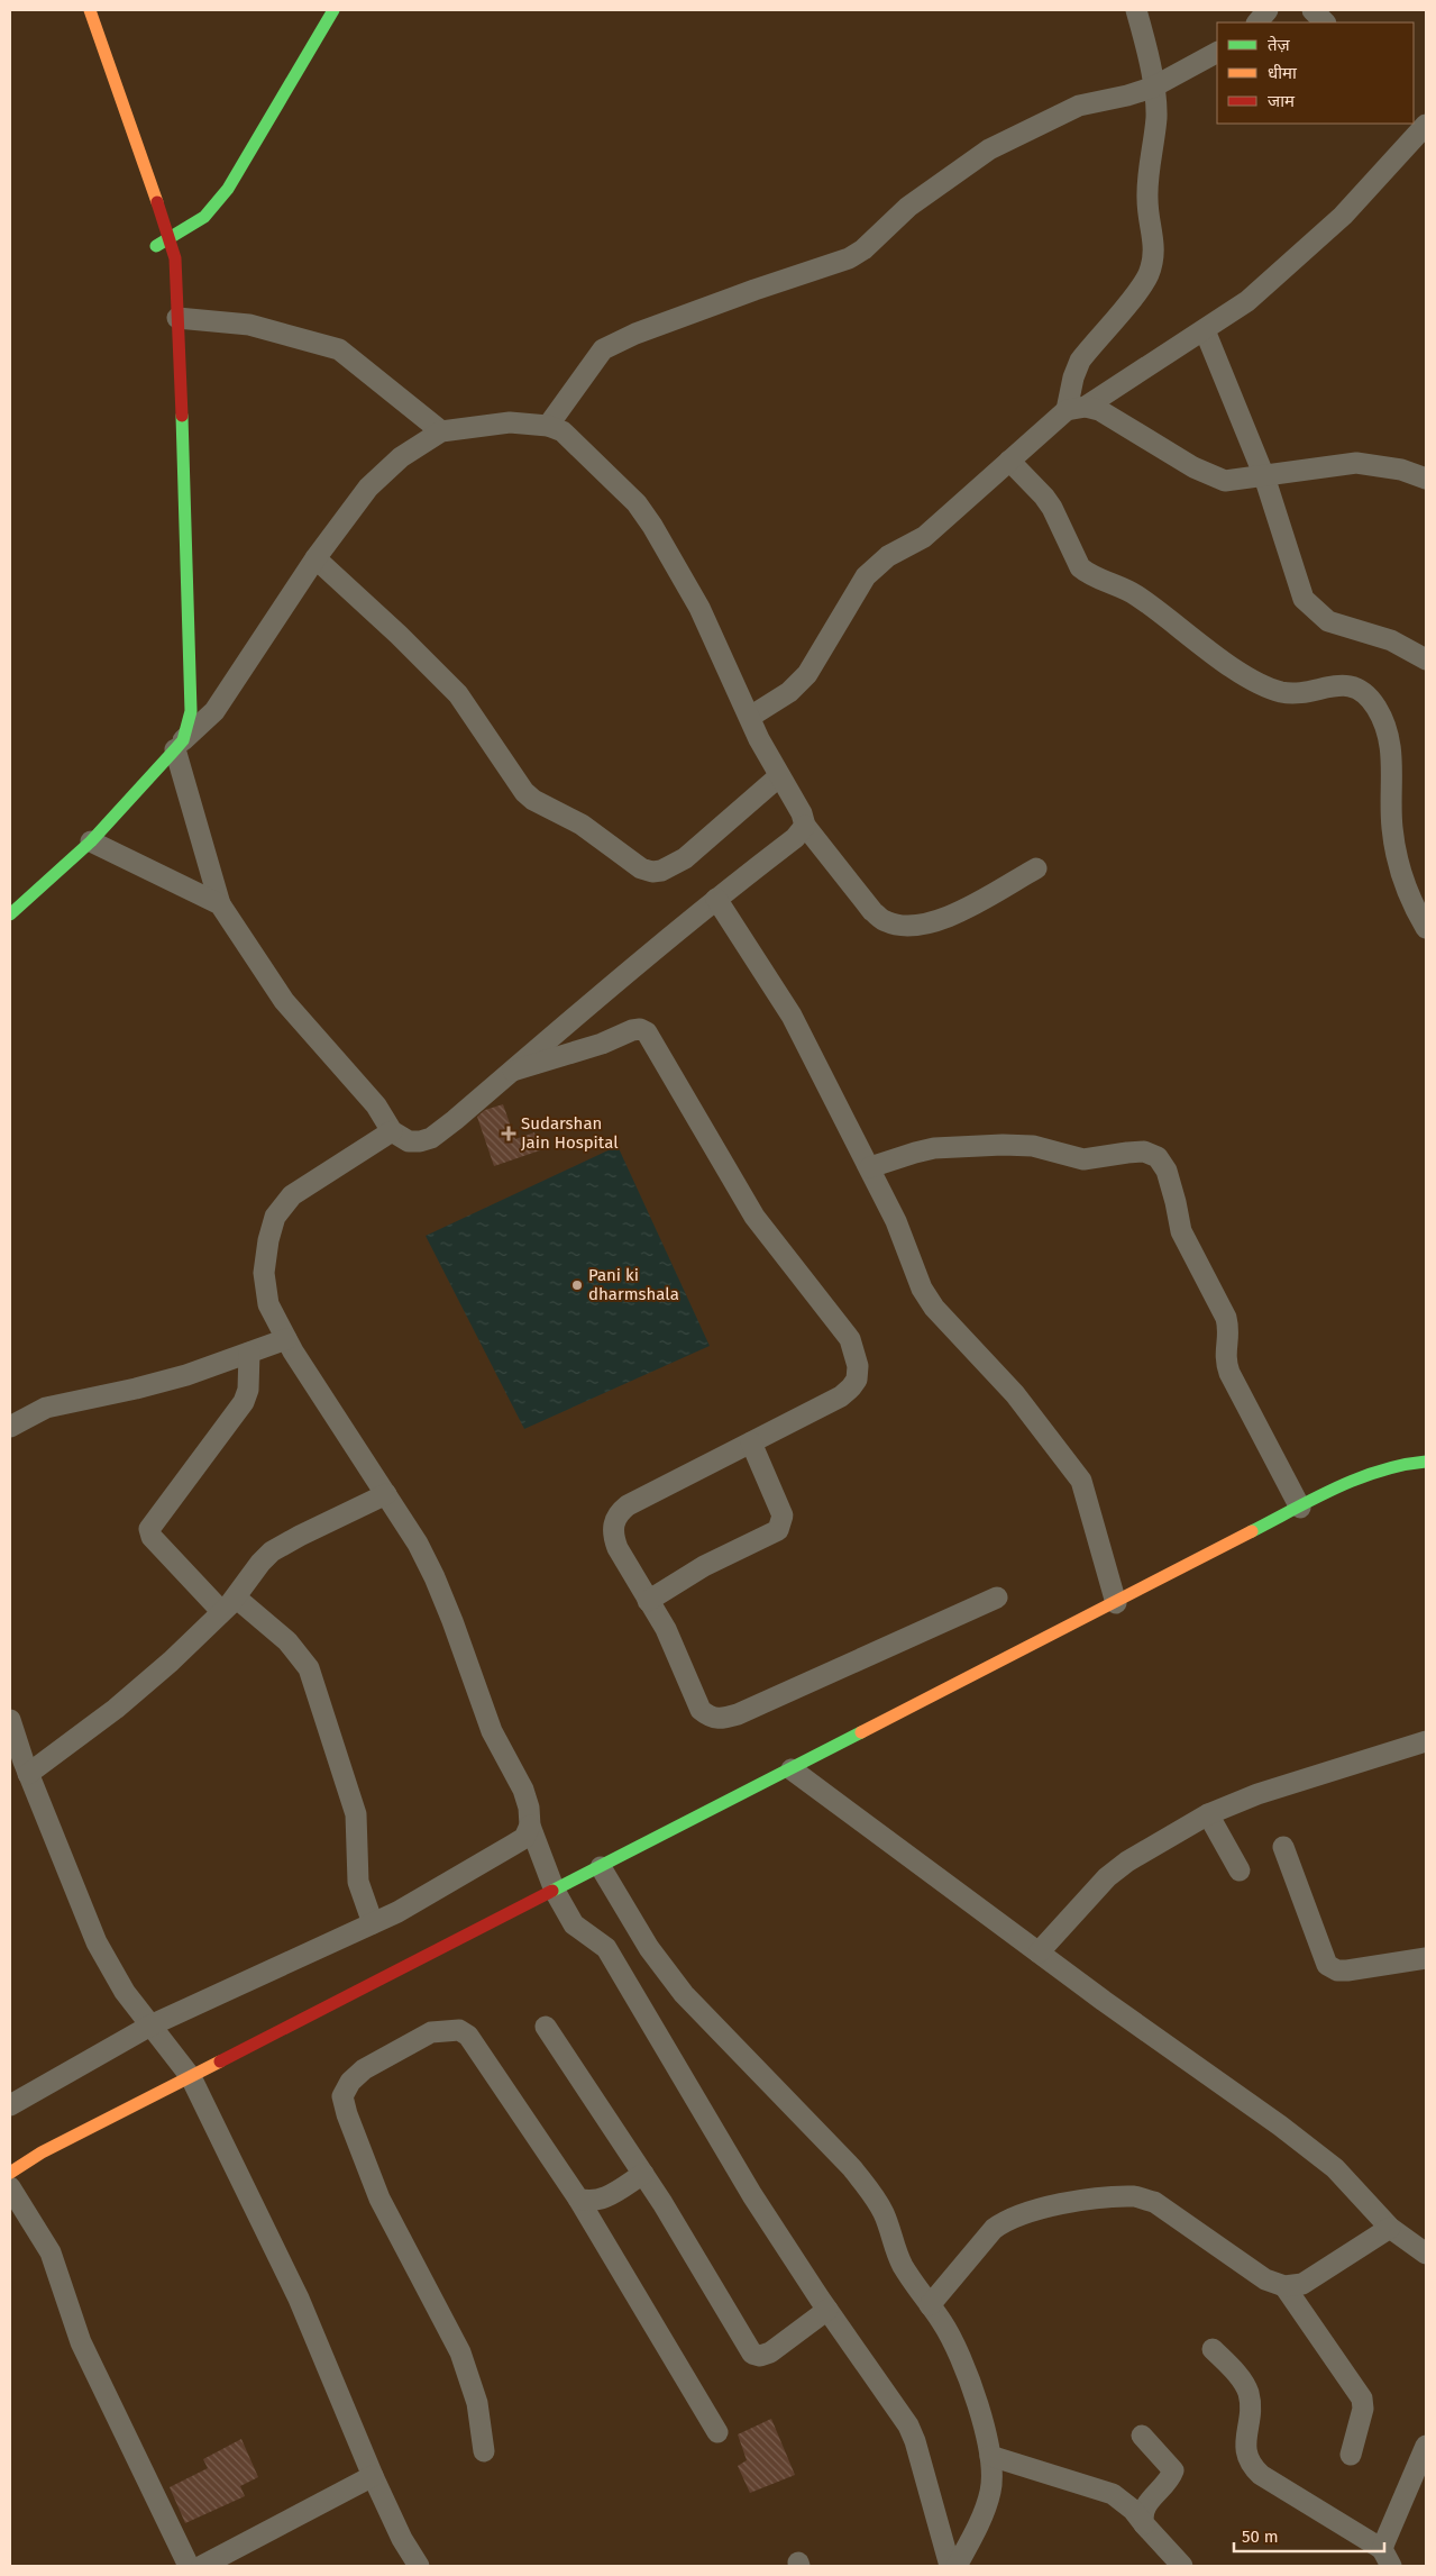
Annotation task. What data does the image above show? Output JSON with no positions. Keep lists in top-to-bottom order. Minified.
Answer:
{"places":{"health":["Sudarshan Jain Hospital"],"other":["Pani ki dharmshala"]},"legend":["तेज़","धीमा","जाम"],"scale_bar":"50 m"}
